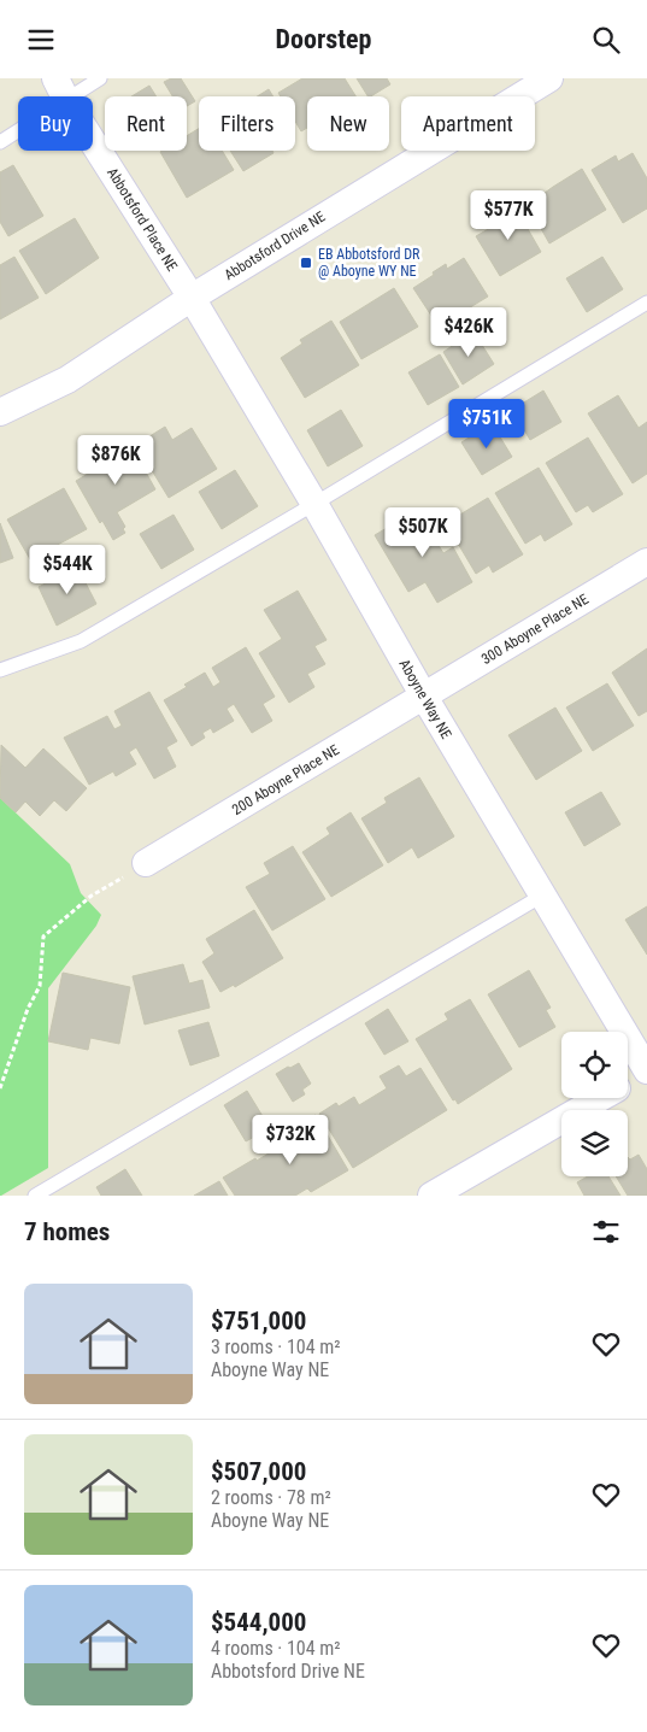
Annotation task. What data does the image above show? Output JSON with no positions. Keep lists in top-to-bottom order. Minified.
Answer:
{"streets":{"street":["Abbotsford Place NE","Abbotsford Drive NE","300 Aboyne Place NE","Aboyne Way NE","200 Aboyne Place NE"]},"crossings":[["Abbotsford Place NE","Abbotsford Drive NE"],["Abbotsford Place NE","Aboyne Way NE"],["Abbotsford Drive NE","Aboyne Way NE"],["300 Aboyne Place NE","Aboyne Way NE"],["300 Aboyne Place NE","200 Aboyne Place NE"],["Aboyne Way NE","200 Aboyne Place NE"]],"places":{"transit":["EB Abbotsford DR @ Aboyne WY NE"]},"page":{"header":"Doorstep","chip":["Buy","Rent","Filters","New","Apartment"],"price":["$577K","$426K","$751K","$876K","$507K","$544K","$732K"],"heading":"7 homes","list":[{"name":"$751,000","note":"3 rooms · 104 m² · Aboyne Way NE"},{"name":"$507,000","note":"2 rooms · 78 m² · Aboyne Way NE"},{"name":"$544,000","note":"4 rooms · 104 m² · Abbotsford Drive NE"}]}}
